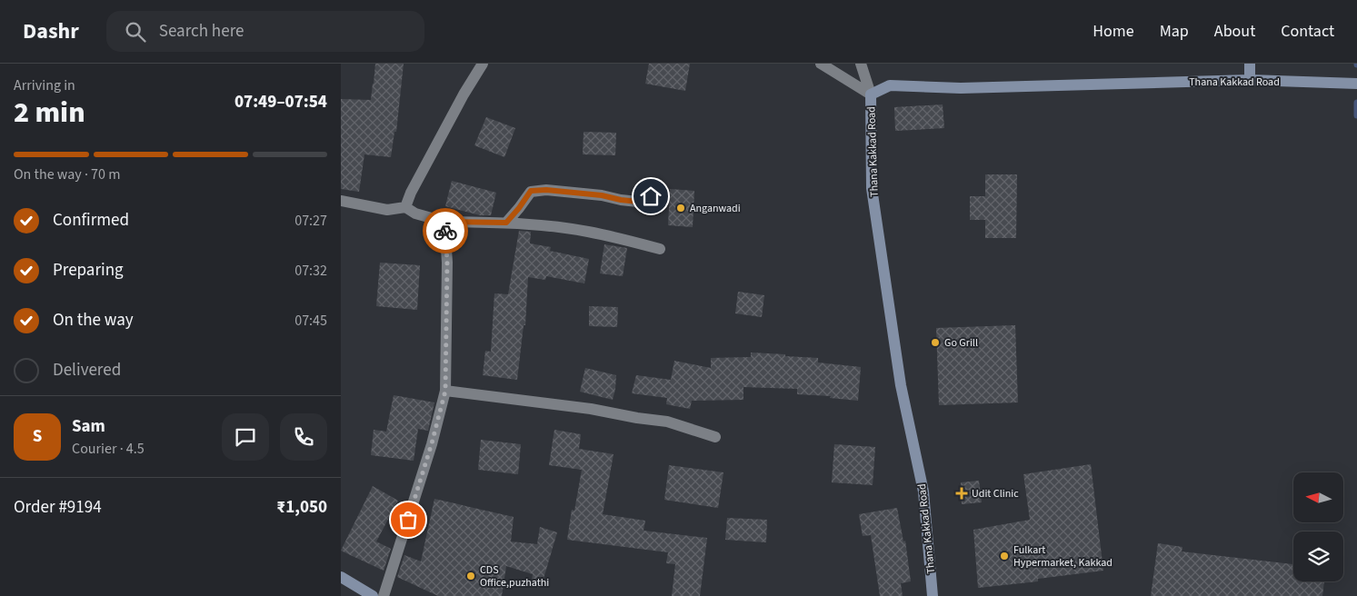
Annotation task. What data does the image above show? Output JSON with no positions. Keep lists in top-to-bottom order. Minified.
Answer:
{"streets":{"main road":["Thana Kakkad Road"]},"places":{"other":["Anganwadi","Go Grill","Fulkart Hypermarket, Kakkad","CDS Office,puzhathi"],"health":["Udit Clinic"]},"north":"left","page":{"header":"Dashr","search":"Search here","nav":["Home","Map","About","Contact"],"heading":["2 min","Arriving in","07:49–07:54"],"panel":["Sam","Courier · 4.5","Order #9194","₹1,050"],"bar":"On the way · 70 m","list":[["Confirmed","07:27"],["Preparing","07:32"],["On the way","07:45"],"Delivered"],"round":"S"}}
